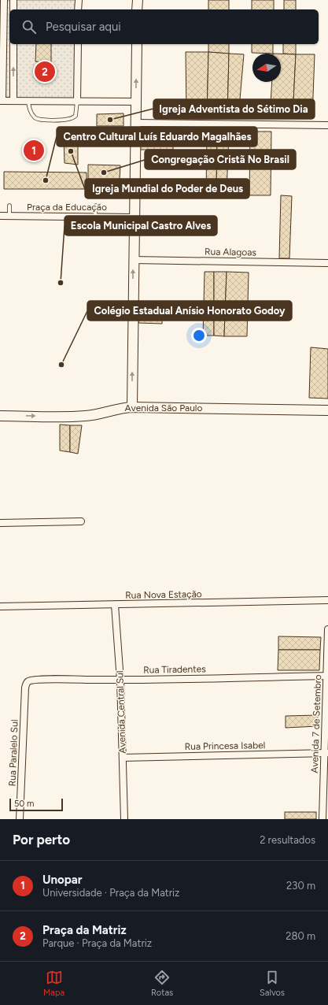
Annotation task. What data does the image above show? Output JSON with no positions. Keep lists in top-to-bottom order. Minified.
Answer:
{"streets":{"main road":["Avenida São Paulo"],"street":["Praça da Educação","Rua Alagoas","Rua Nova Estação","Rua Tiradentes","Avenida Central Sul","Avenida 7 de Setembro","Rua Princesa Isabel","Rua Paralelo Sul"]},"crossings":[["Rua Nova Estação","Avenida Central Sul"],["Rua Tiradentes","Avenida Central Sul"],["Rua Tiradentes","Avenida 7 de Setembro"],["Rua Tiradentes","Rua Paralelo Sul"],["Avenida Central Sul","Rua Princesa Isabel"],["Avenida 7 de Setembro","Rua Princesa Isabel"]],"one_way":["Avenida São Paulo"],"places":["Igreja Adventista do Sétimo Dia","Igreja Mundial do Poder de Deus","Congregação Cristã No Brasil","Centro Cultural Luís Eduardo Magalhães","Escola Municipal Castro Alves","Colégio Estadual Anísio Honorato Godoy"],"scale_bar":"50 m","north":"left","page":{"search":"Pesquisar aqui","pins":["2","1"],"scale":"50 m","heading":["Por perto","2 resultados"],"list":[{"mark":"1","name":"Unopar","note":"Universidade · Praça da Matriz","value":"230 m"},{"mark":"2","name":"Praça da Matriz","note":"Parque · Praça da Matriz","value":"280 m"}],"nav":["Mapa","Rotas","Salvos"]}}
